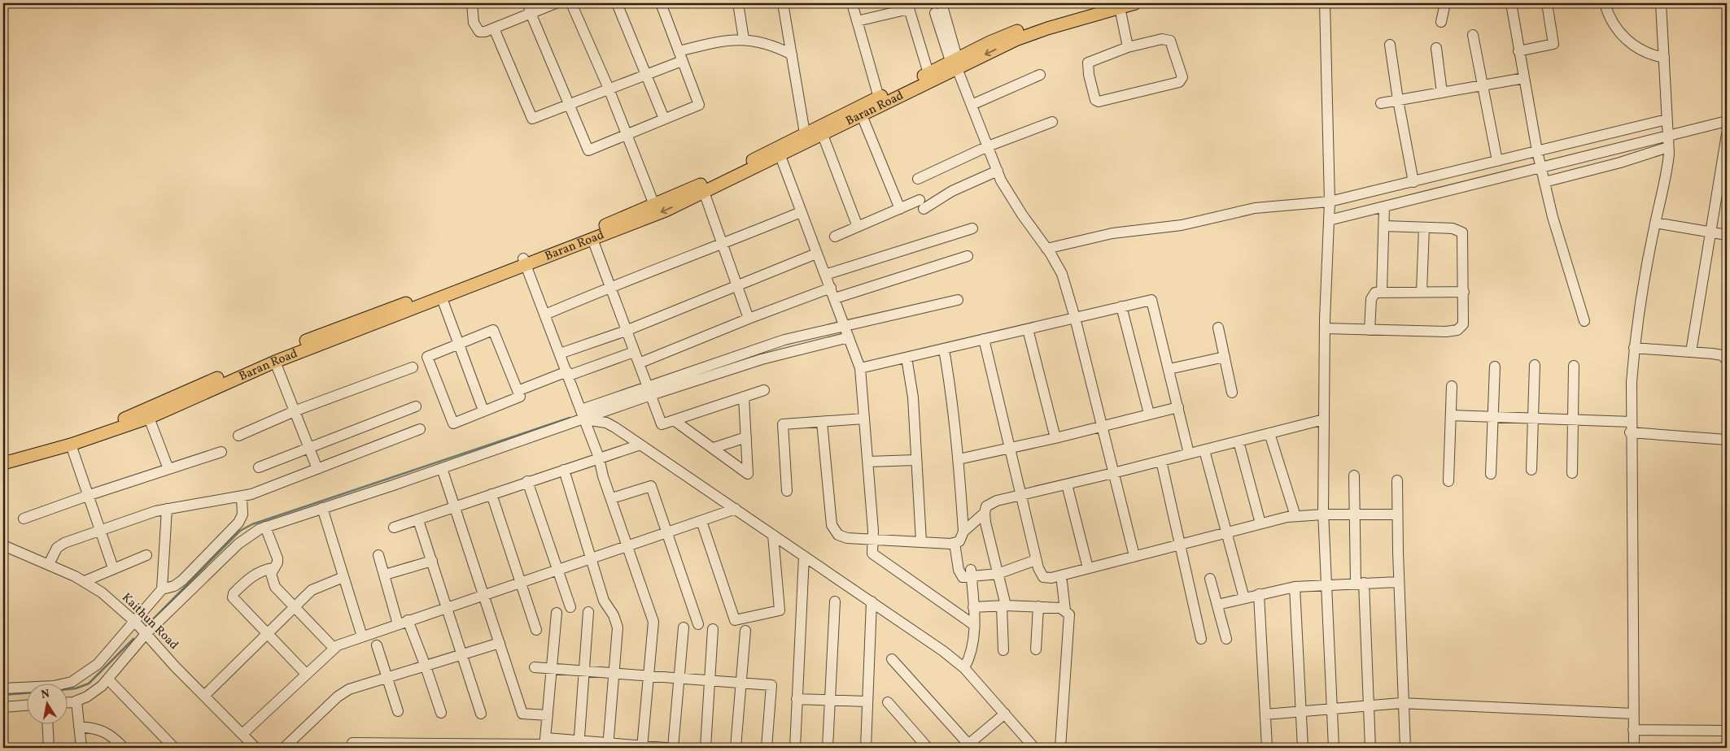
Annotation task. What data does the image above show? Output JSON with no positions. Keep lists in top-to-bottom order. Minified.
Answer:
{"streets":{"main road":["Baran Road"],"street":["Kaithun Road"]},"north":"top"}
